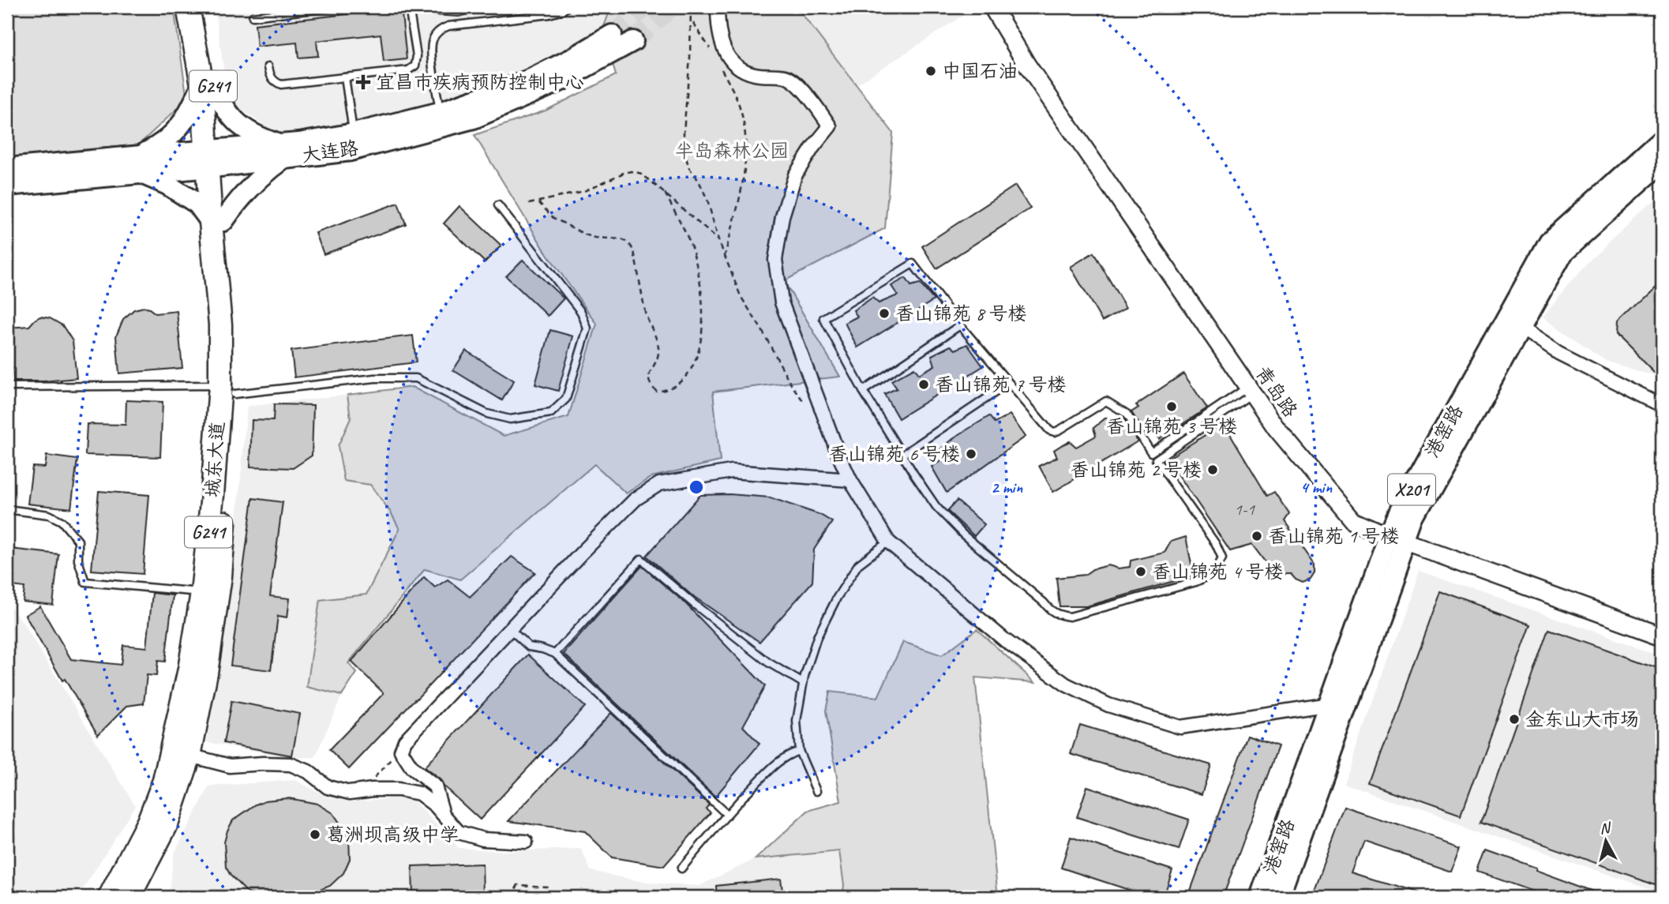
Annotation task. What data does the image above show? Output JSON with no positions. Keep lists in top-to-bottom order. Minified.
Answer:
{"streets":{"highway":["G241","城东大道"],"main road":["大连路","港窑路","X201"],"street":["青岛路"]},"crossings":[["大连路","城东大道"],["青岛路","港窑路"]],"parks":["半岛森林公园"],"places":{"other":["中国石油","香山锦苑 8 号楼","香山锦苑 7 号楼","香山锦苑 3 号楼","香山锦苑 6 号楼","香山锦苑 2 号楼","香山锦苑 1 号楼","香山锦苑 4 号楼","金东山大市场","葛洲坝高级中学"],"health":["宜昌市疾病预防控制中心"]},"house_numbers":["1-1"],"north":"top","rings":["2 min","4 min"]}
